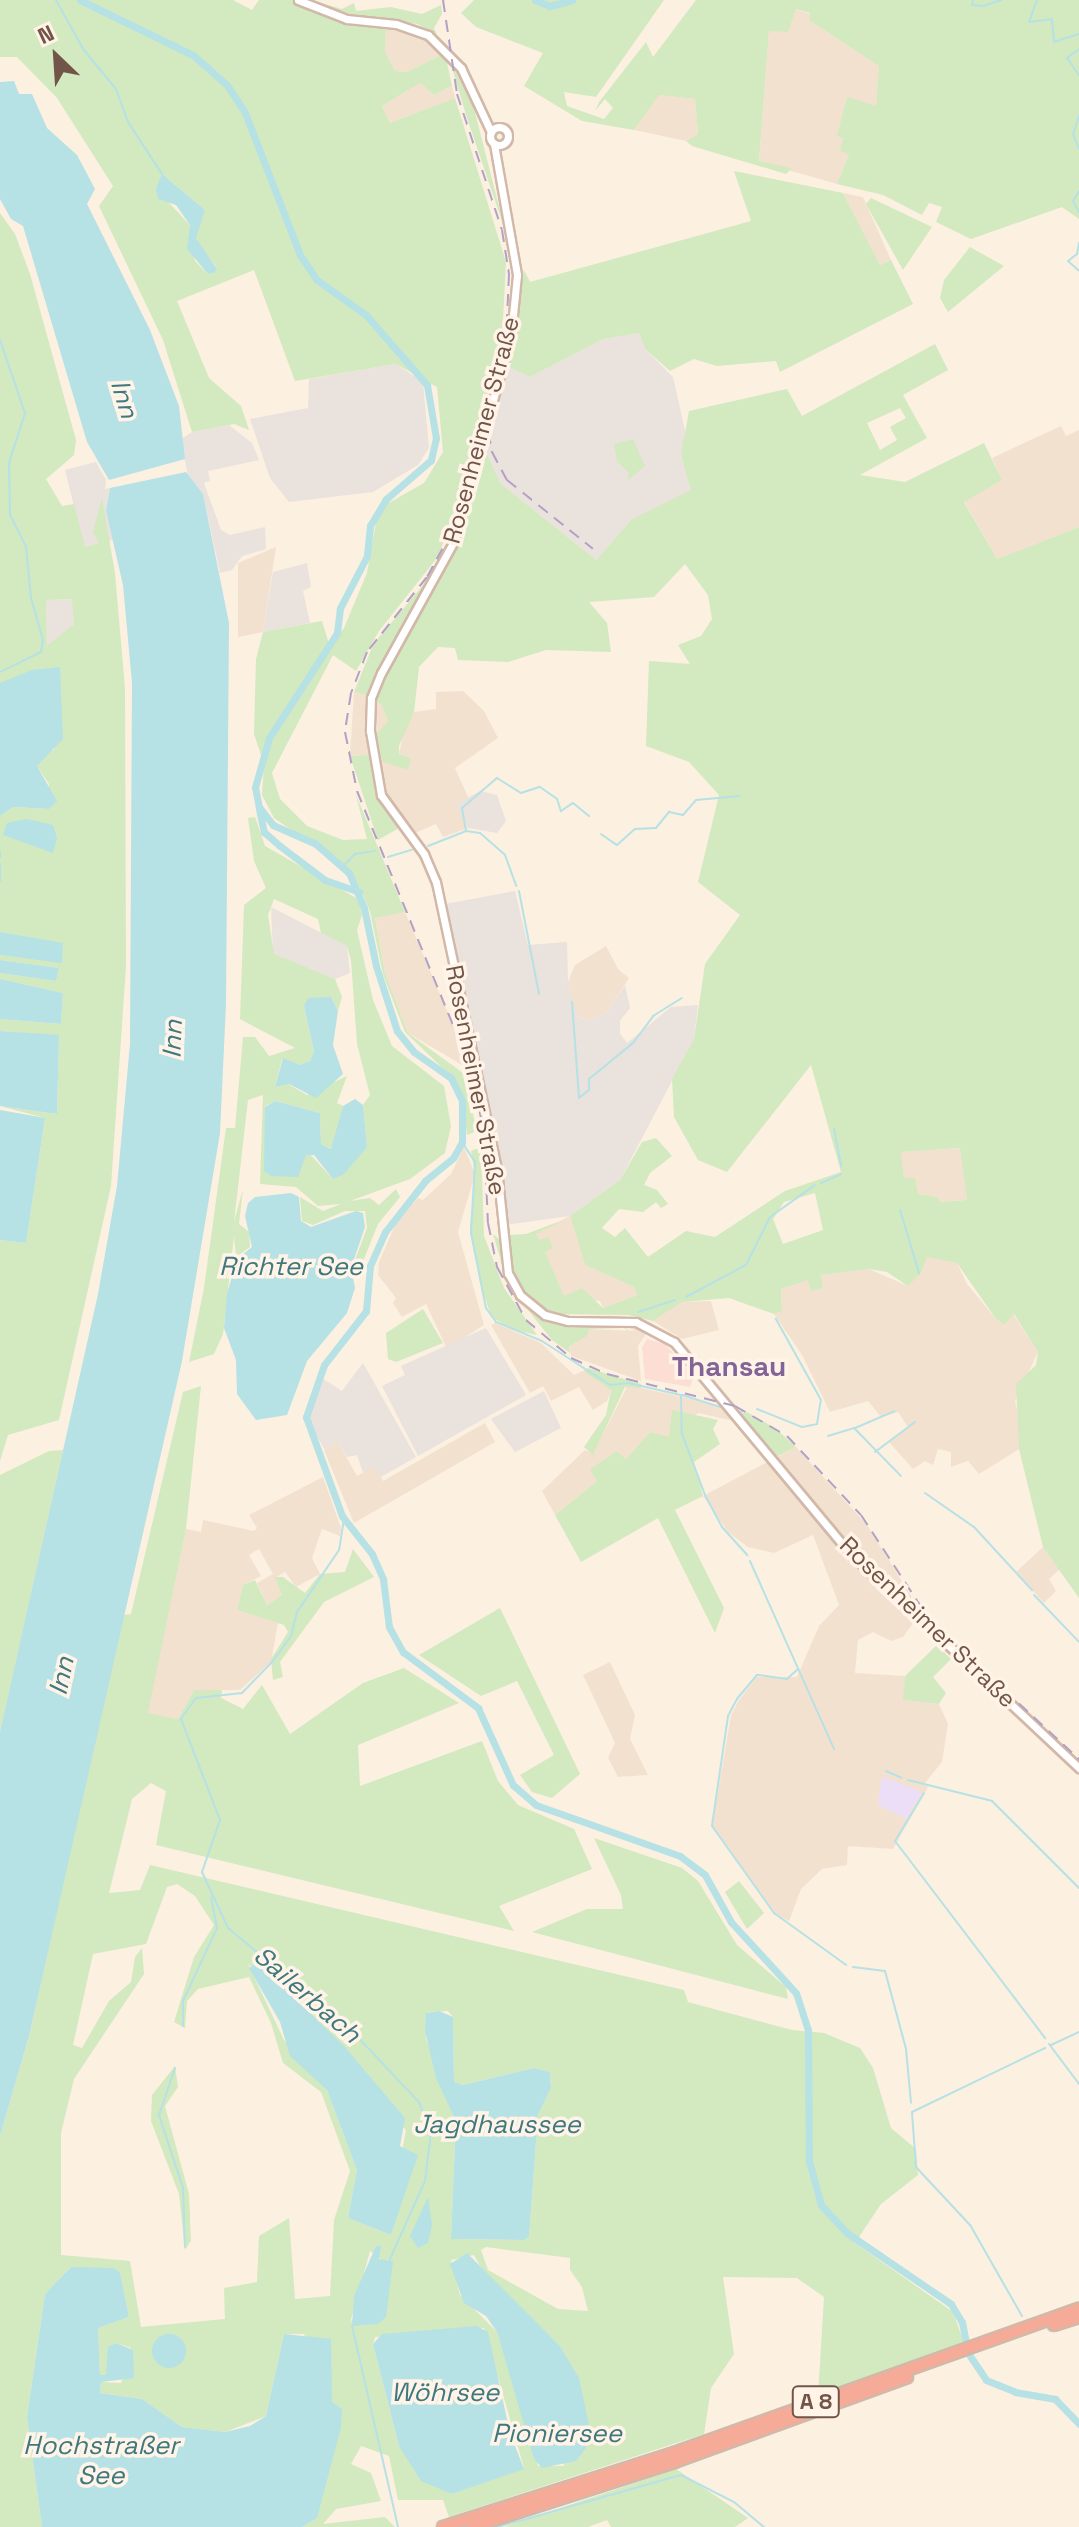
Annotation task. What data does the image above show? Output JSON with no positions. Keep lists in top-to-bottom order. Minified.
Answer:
{"streets":{"highway":["A 8"],"main road":["Rosenheimer Straße"]},"districts":["Thansau"],"water":["Inn","Richter See","Sailerbach","Jagdhaussee","Wöhrsee","Pioniersee","Hochstraßer See"],"north":"top left"}
